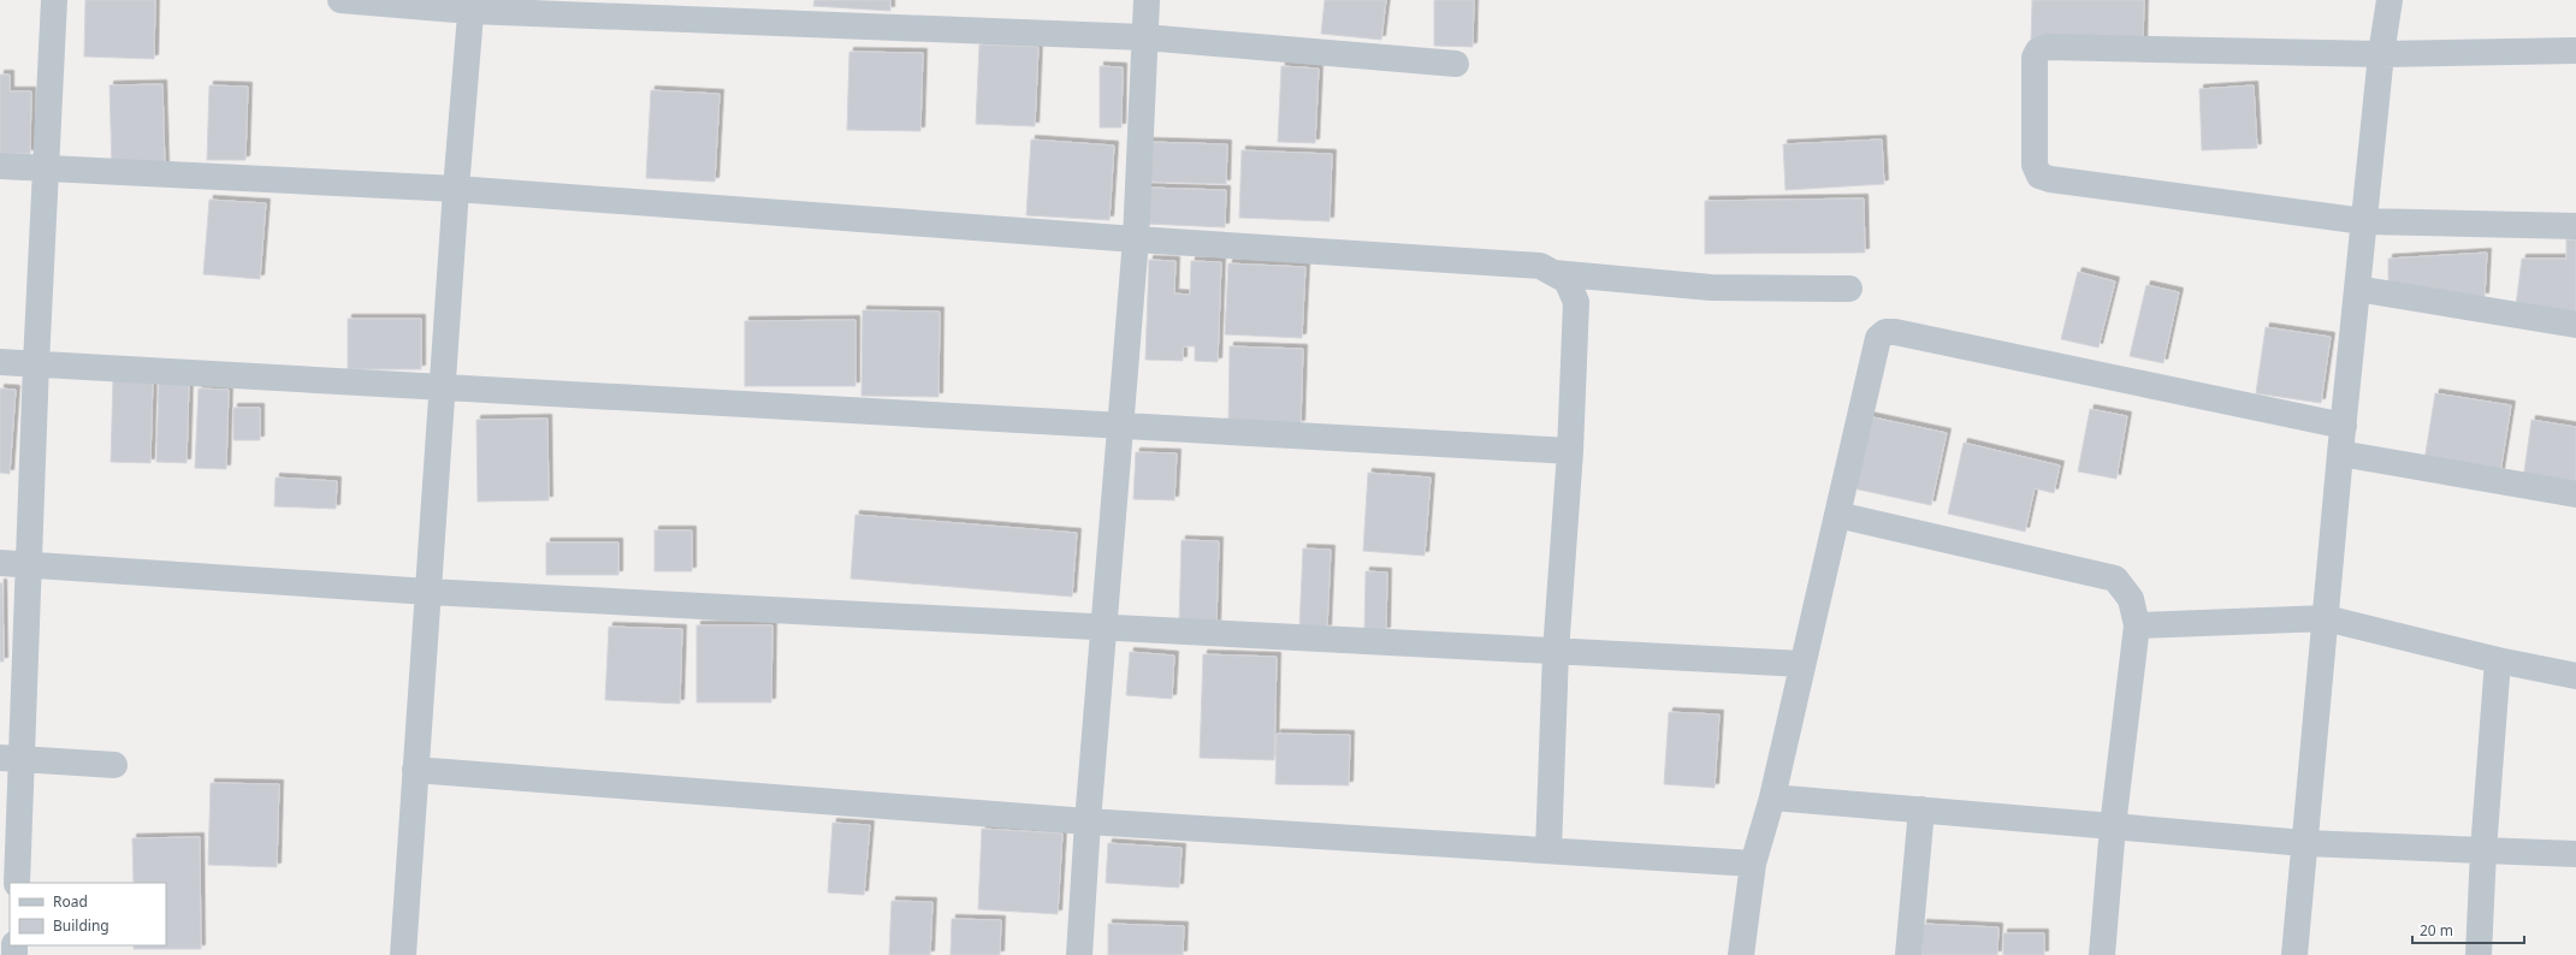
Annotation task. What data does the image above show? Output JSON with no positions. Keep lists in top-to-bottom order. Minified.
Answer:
{"legend":["Road","Building"],"scale_bar":"20 m"}
